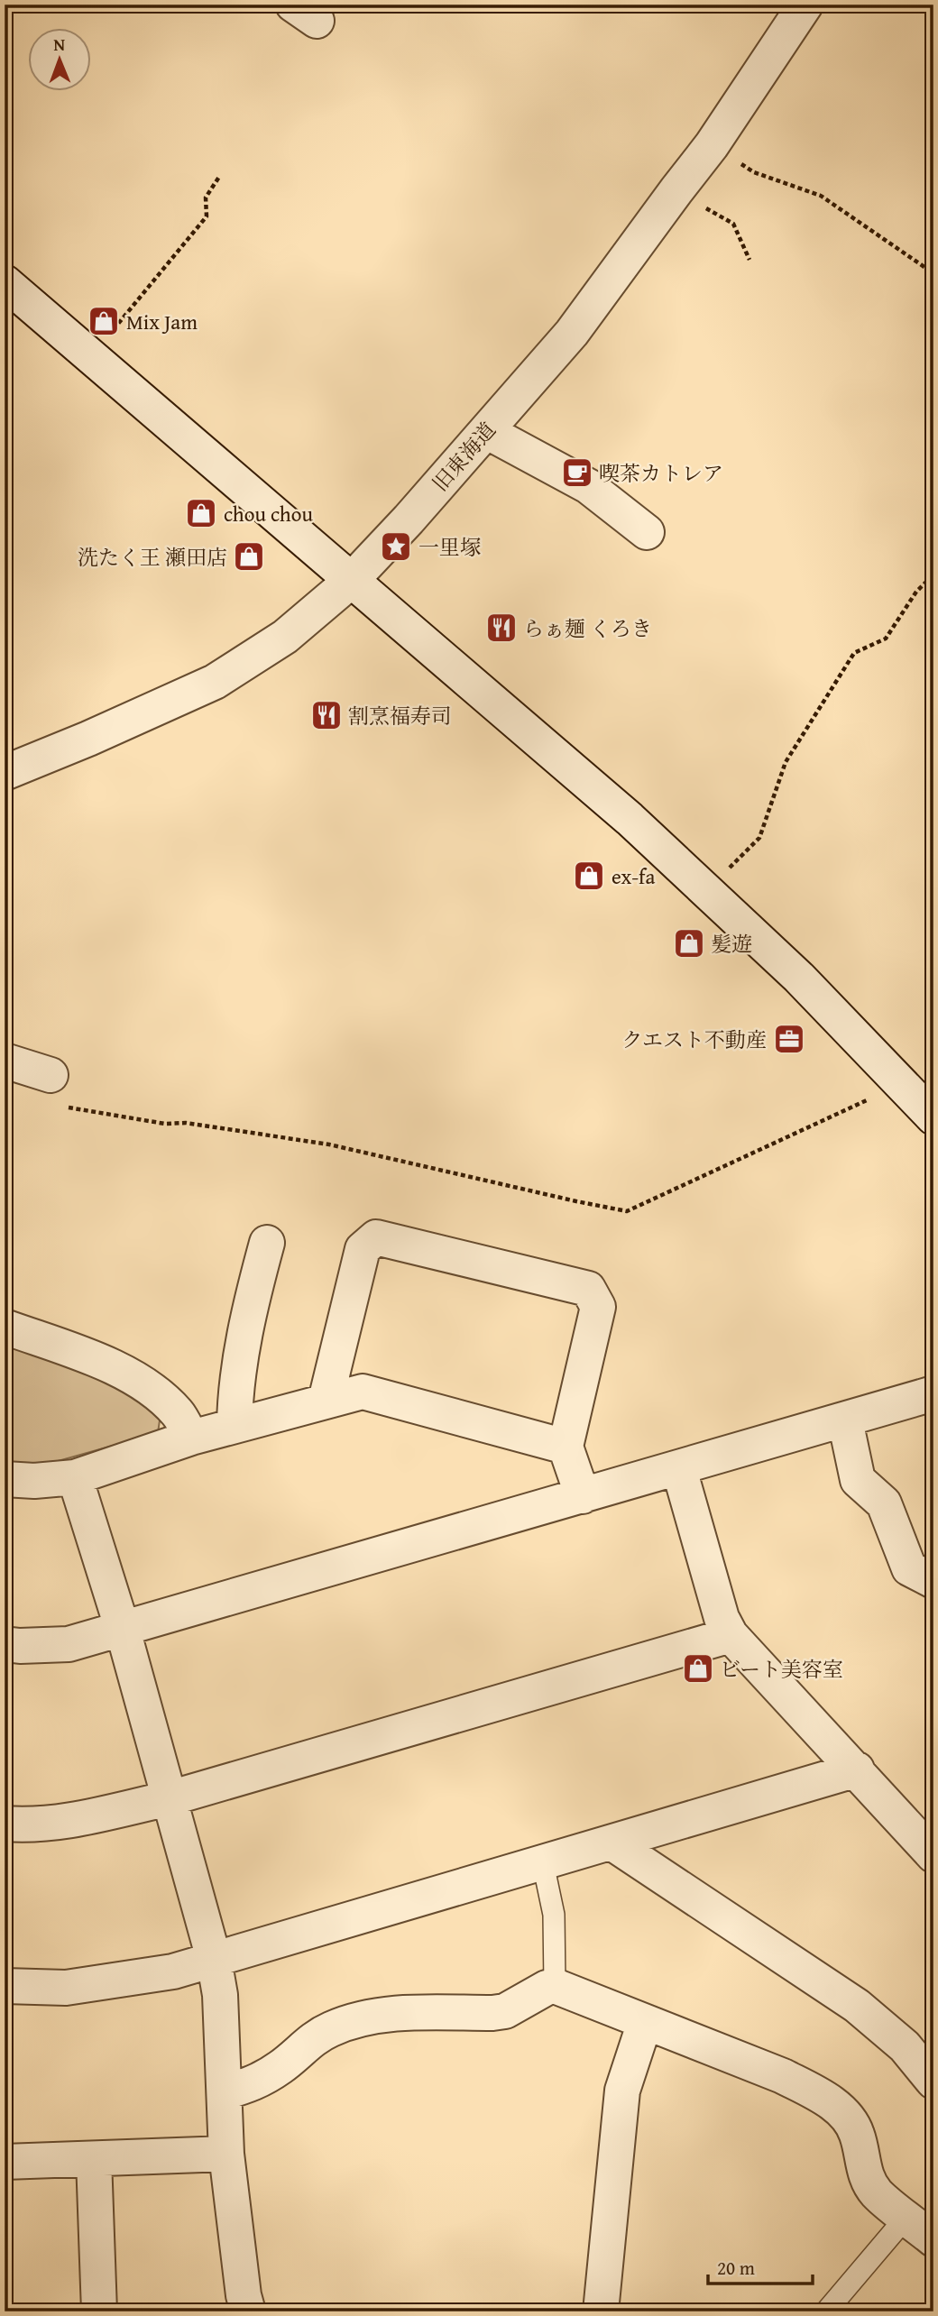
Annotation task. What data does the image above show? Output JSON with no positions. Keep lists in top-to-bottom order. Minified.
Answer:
{"streets":{"street":["旧東海道"]},"places":{"shop":["Mix Jam","chou chou","洗たく王 瀬田店","ex-fa","髪遊","ビート美容室"],"cafe":["喫茶カトレア"],"place":["一里塚"],"restaurant":["らぁ麺 くろき","割烹福寿司"],"office":["クエスト不動産"]},"scale_bar":"20 m","north":"top"}
